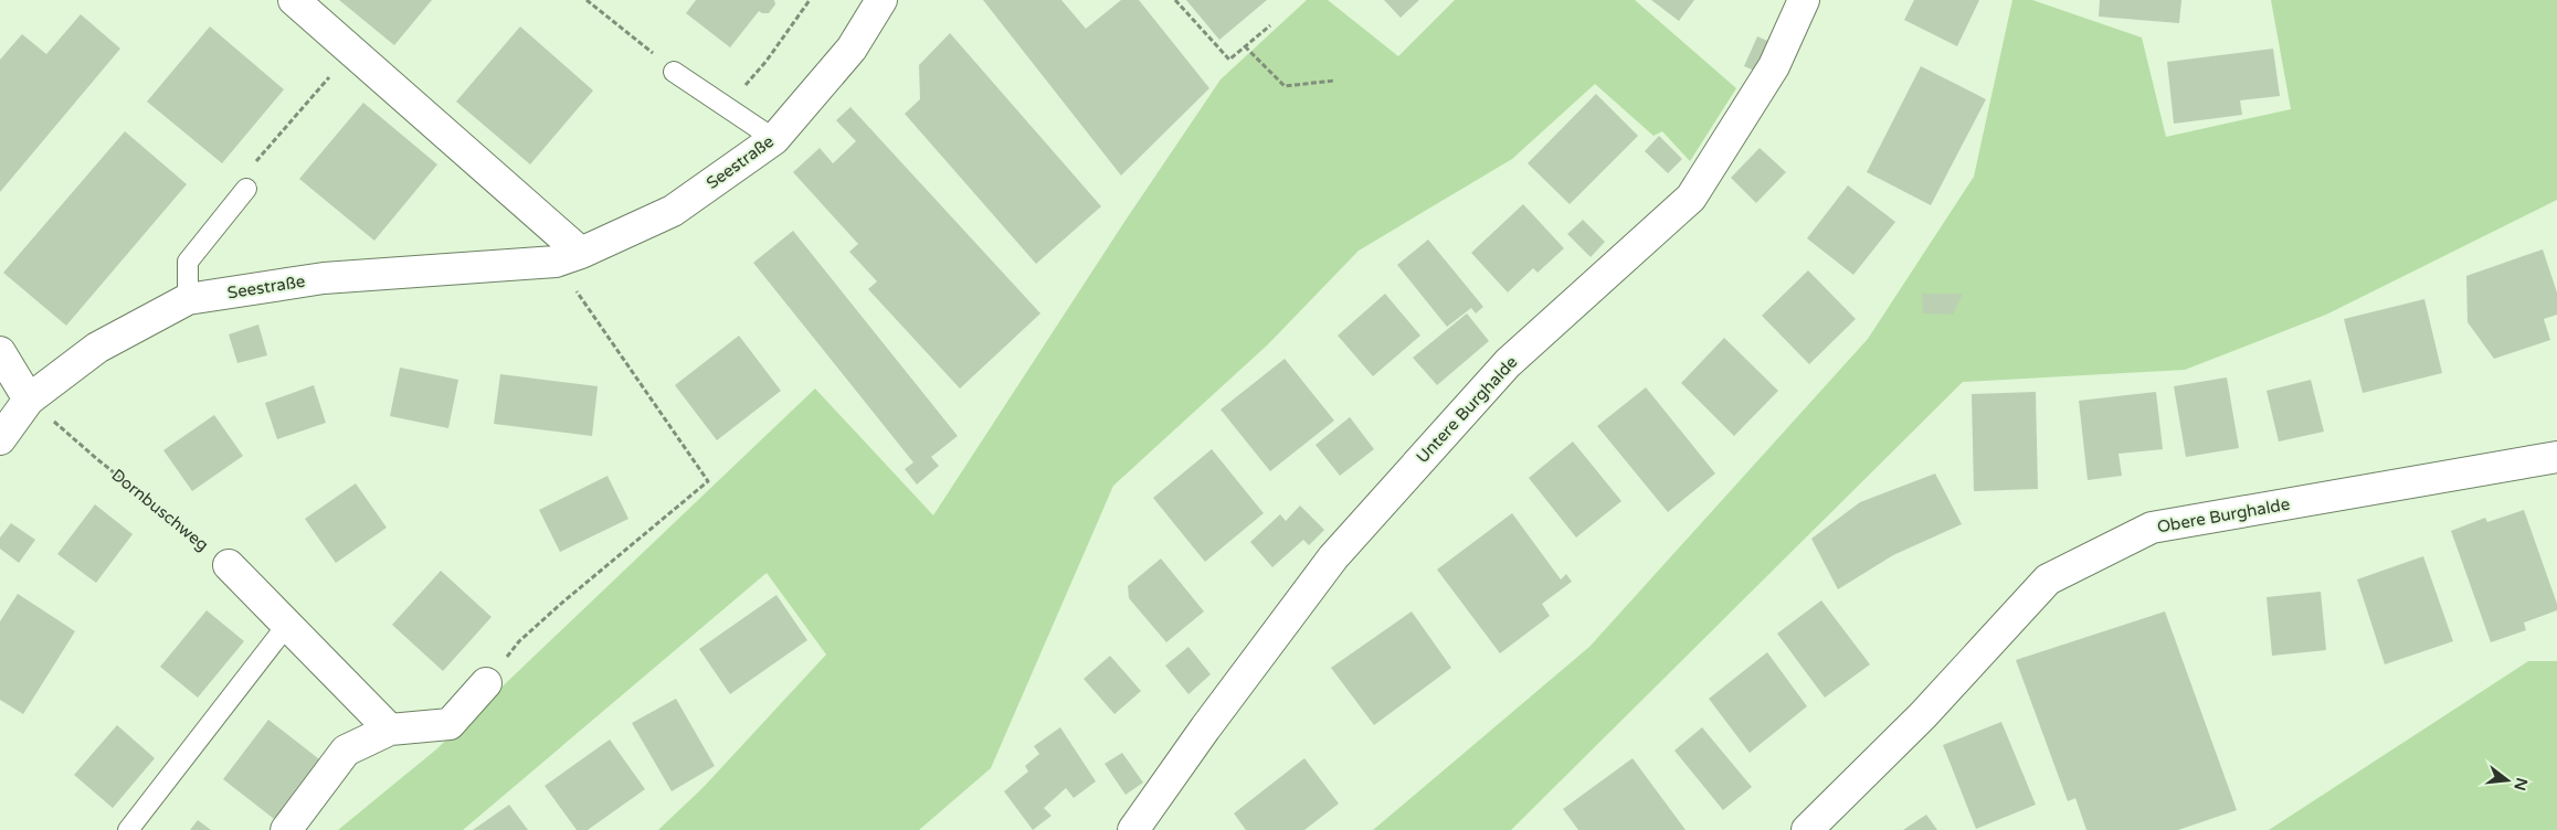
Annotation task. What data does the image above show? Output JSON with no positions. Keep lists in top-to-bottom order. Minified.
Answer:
{"streets":{"street":["Seestraße","Untere Burghalde","Obere Burghalde"],"path":["Dornbuschweg"]},"crossings":[["Seestraße","Dornbuschweg"]],"north":"right"}
